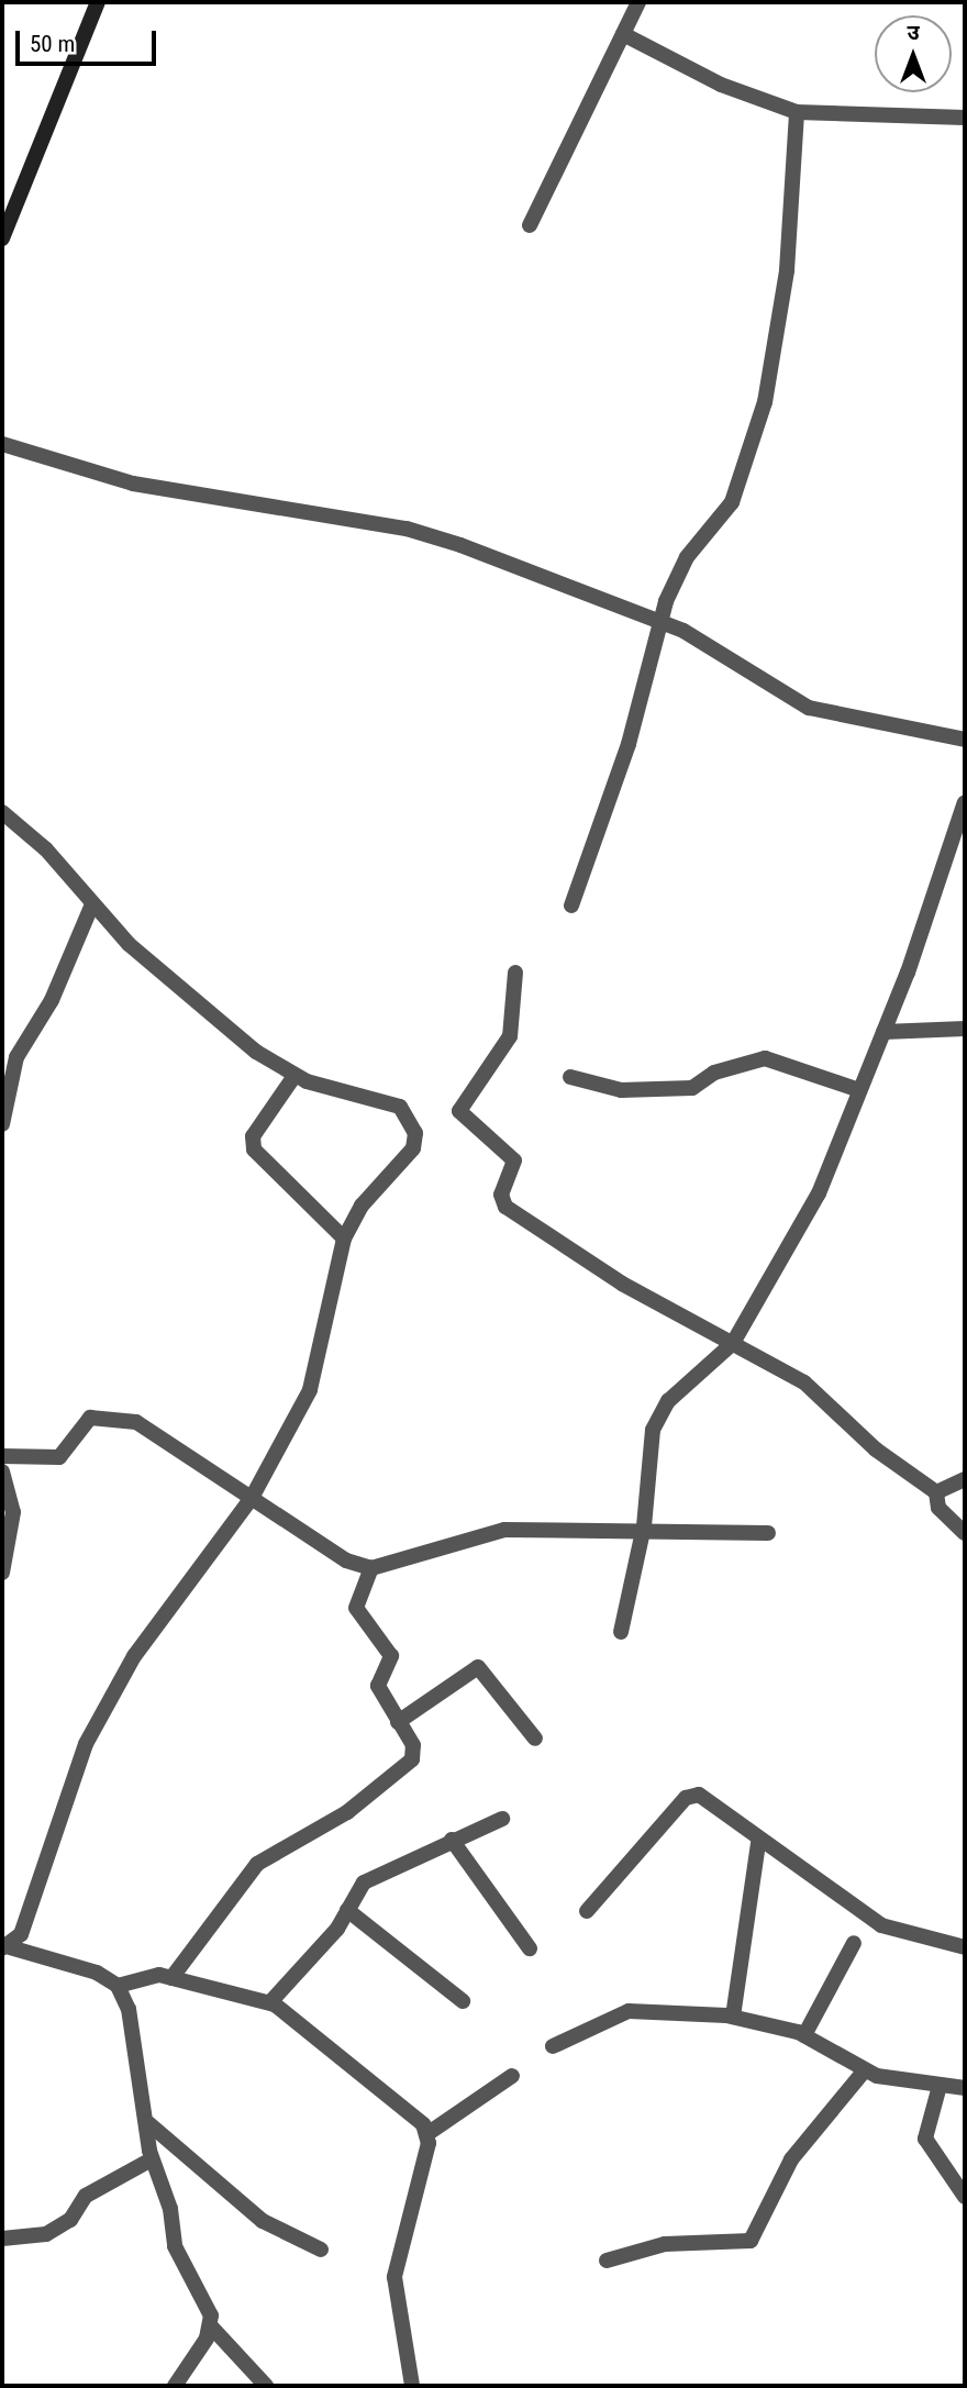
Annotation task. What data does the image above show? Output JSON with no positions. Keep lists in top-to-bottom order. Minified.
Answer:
{"scale_bar":"50 m","north":"top"}
